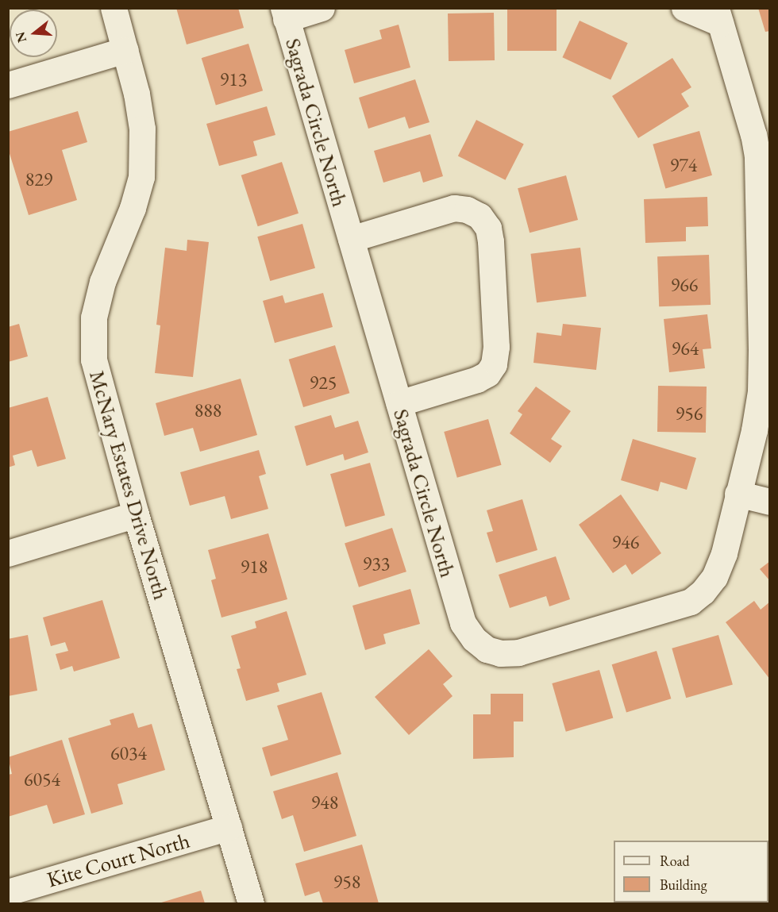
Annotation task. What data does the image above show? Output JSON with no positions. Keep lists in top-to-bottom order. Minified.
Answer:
{"streets":{"street":["Sagrada Circle North","McNary Estates Drive North","Kite Court North"]},"crossings":[["McNary Estates Drive North","Kite Court North"]],"house_numbers":["913","974","829","966","964","925","888","956","946","933","918","6034","6054","948","958"],"legend":["Road","Building"],"north":"left"}
